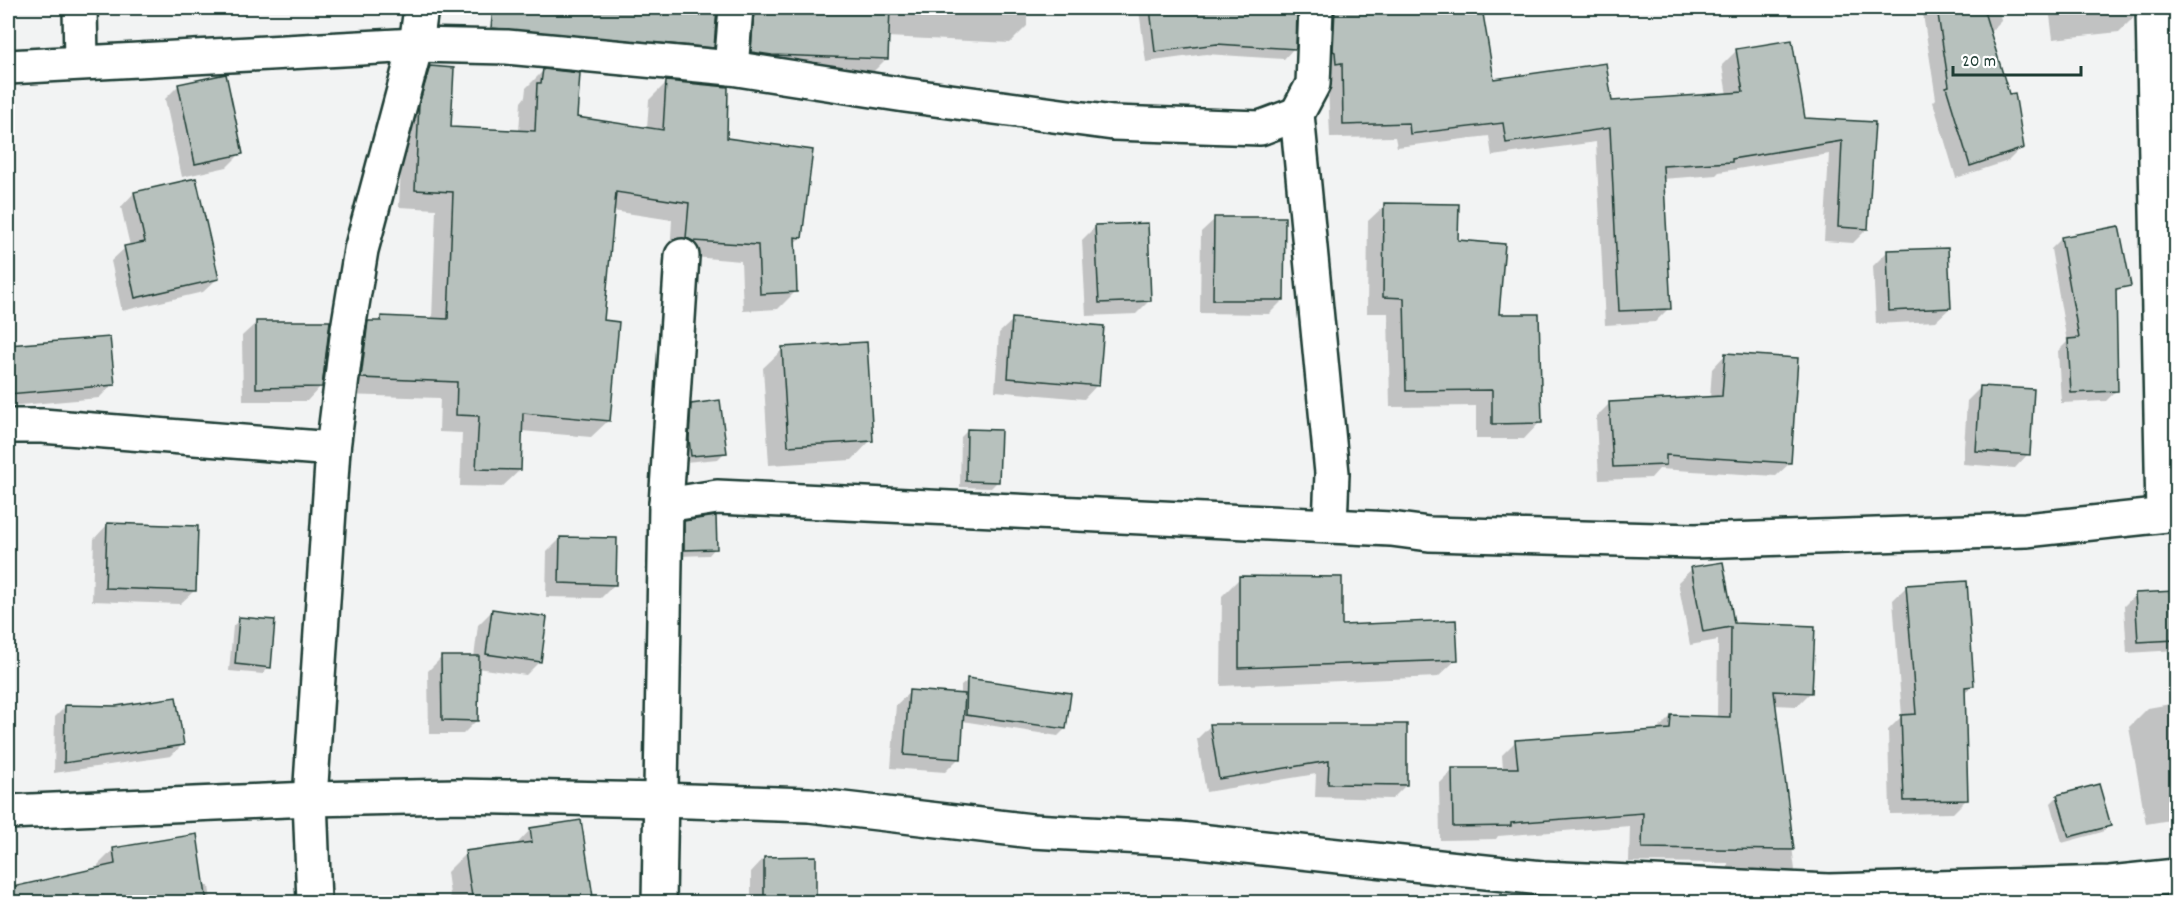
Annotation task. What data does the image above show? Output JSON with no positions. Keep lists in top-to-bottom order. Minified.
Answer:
{"scale_bar":"20 m"}
